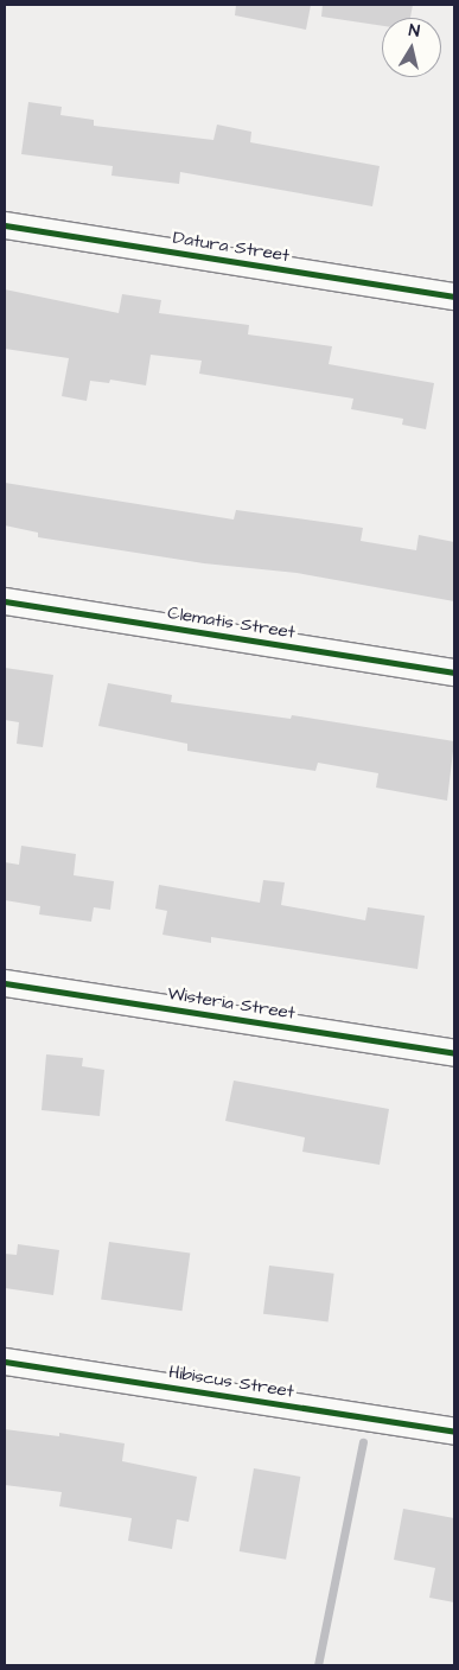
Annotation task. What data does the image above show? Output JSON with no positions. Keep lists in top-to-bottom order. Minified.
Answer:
{"streets":{"street":["Datura Street","Clematis Street","Wisteria Street","Hibiscus Street"]},"north":"top"}
